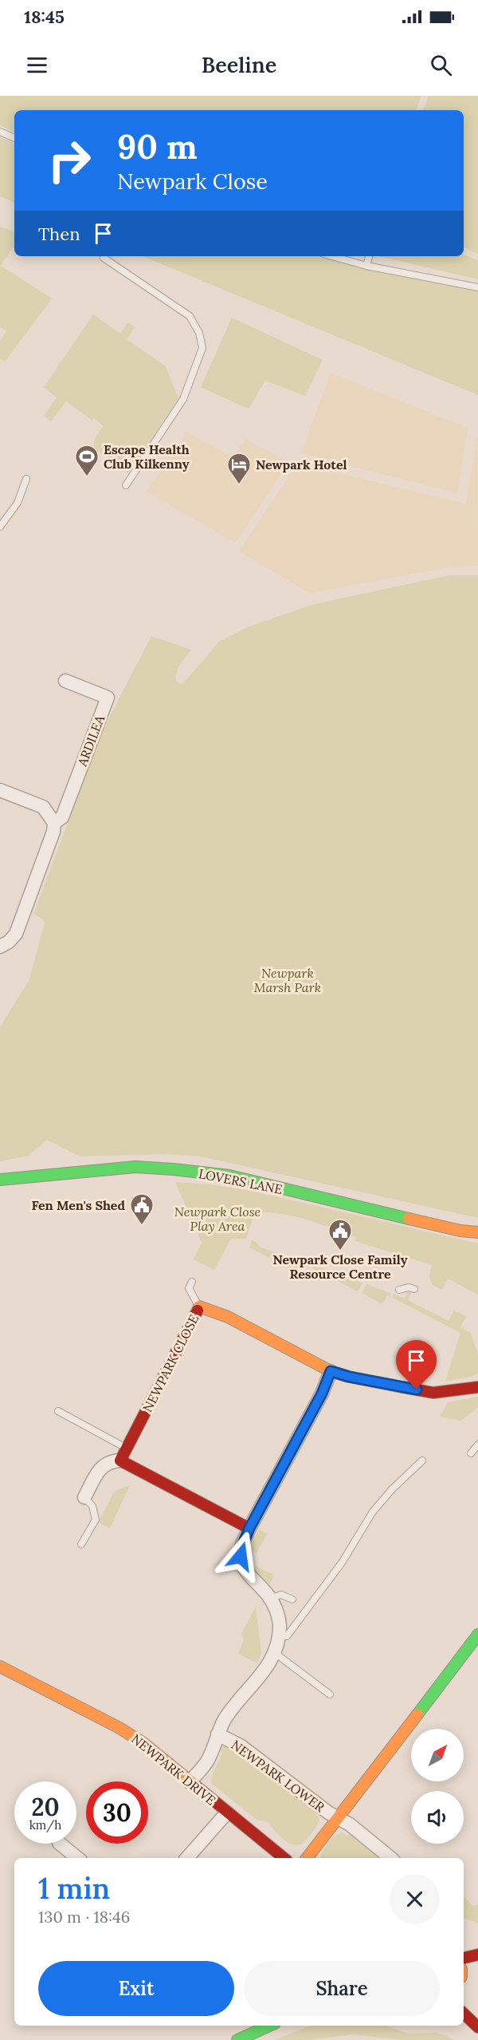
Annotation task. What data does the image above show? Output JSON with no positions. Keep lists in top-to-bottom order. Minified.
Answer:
{"streets":{"street":["ARDILEA","LOVERS LANE","NEWPARK CLOSE","NEWPARK DRIVE","NEWPARK LOWER"]},"parks":["Newpark Marsh Park","Newpark Close Play Area"],"places":{"sports":["Escape Health Club Kilkenny"],"hotel":["Newpark Hotel"],"public building":["Fen Men's Shed","Newpark Close Family Resource Centre"]},"north":"top right","page":{"status":"18:45","header":"Beeline","turn":["90 m","Newpark Close"],"then":"Then","speed":"20 km/h","limit":"30","heading":["1 min","130 m · 18:46"],"buttons":["Exit","Share"]}}
